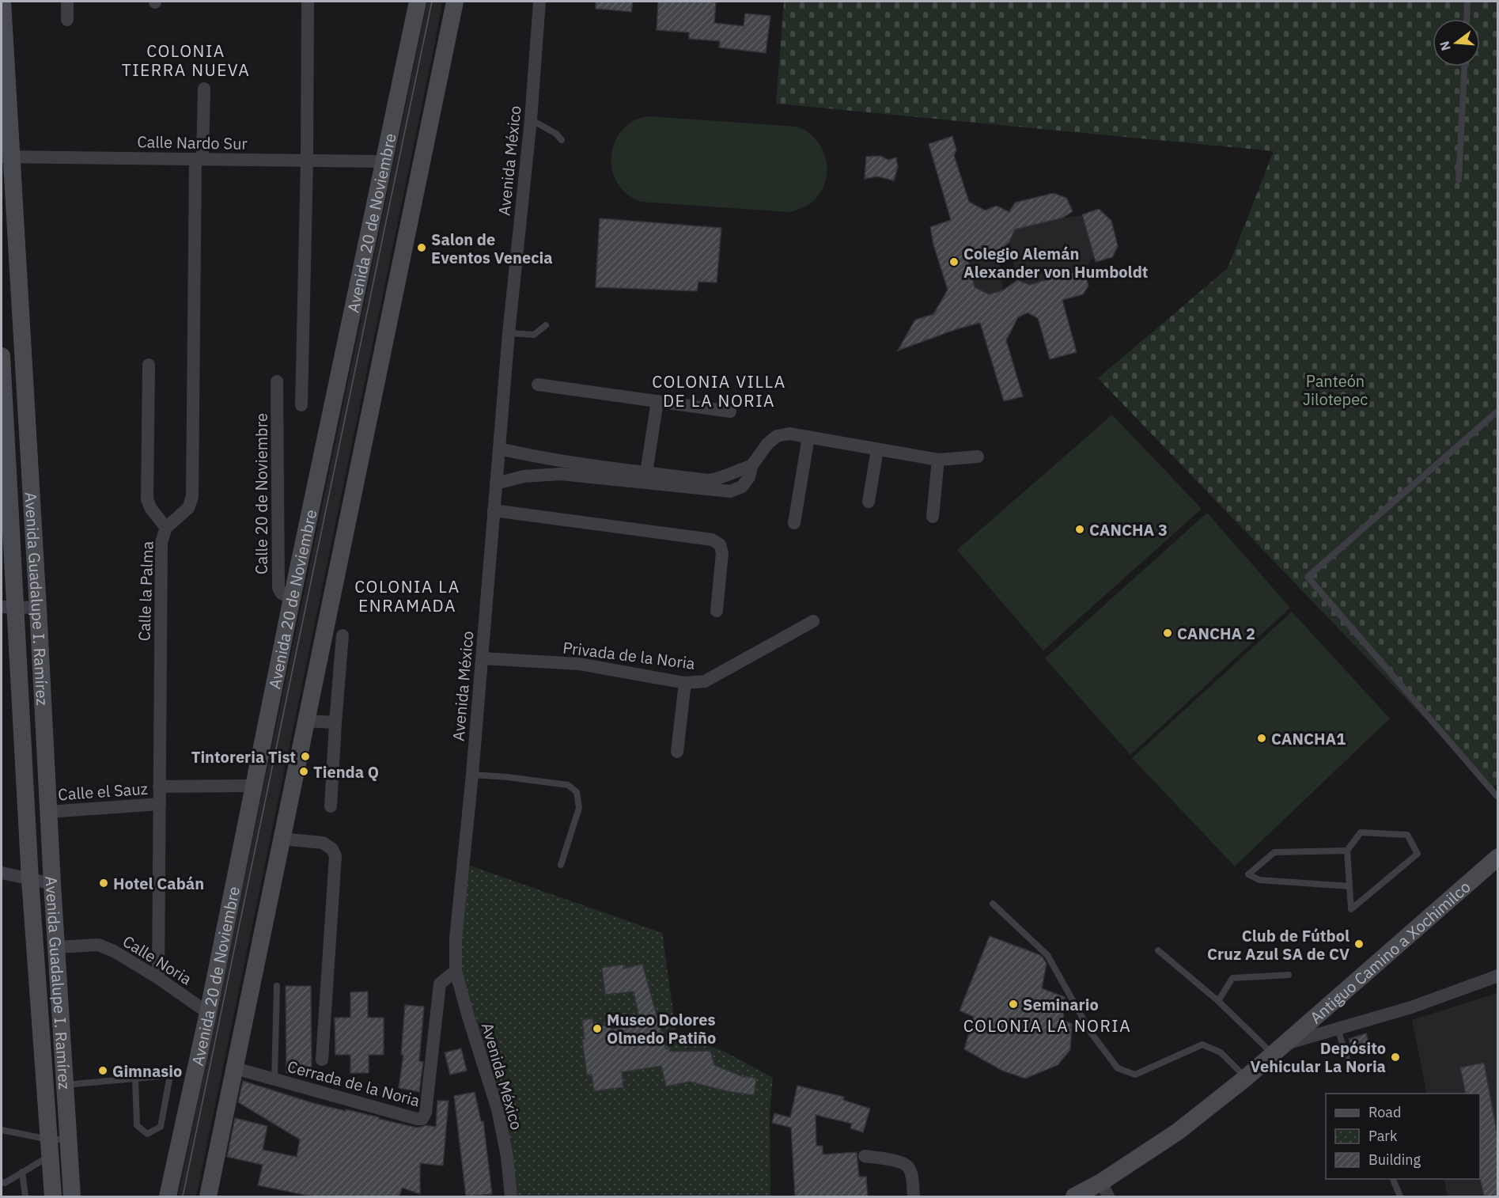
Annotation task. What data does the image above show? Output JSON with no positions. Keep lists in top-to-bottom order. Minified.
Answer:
{"streets":{"main road":["Avenida 20 de Noviembre","Avenida Guadalupe I. Ramírez","Antiguo Camino a Xochimilco"],"street":["Calle Nardo Sur","Avenida México","Calle 20 de Noviembre","Calle la Palma","Privada de la Noria","Calle el Sauz","Calle Noria","Cerrada de la Noria"]},"crossings":[["Calle Nardo Sur","Avenida 20 de Noviembre"],["Calle Nardo Sur","Calle la Palma"],["Calle Nardo Sur","Avenida Guadalupe I. Ramírez"],["Avenida México","Privada de la Noria"],["Avenida México","Cerrada de la Noria"],["Avenida 20 de Noviembre","Calle 20 de Noviembre"],["Avenida 20 de Noviembre","Calle el Sauz"],["Avenida 20 de Noviembre","Calle Noria"],["Calle la Palma","Calle el Sauz"],["Calle la Palma","Calle Noria"],["Avenida Guadalupe I. Ramírez","Calle el Sauz"],["Avenida Guadalupe I. Ramírez","Calle Noria"]],"districts":["COLONIA TIERRA NUEVA","COLONIA VILLA DE LA NORIA","COLONIA LA ENRAMADA","COLONIA LA NORIA"],"parks":["Panteón Jilotepec"],"places":["Salon de Eventos Venecia","Colegio Alemán Alexander von Humboldt","CANCHA 3","CANCHA 2","CANCHA1","Tintoreria Tist","Tienda Q","Hotel Cabán","Club de Fútbol Cruz Azul SA de CV","Seminario","Museo Dolores Olmedo Patiño","Depósito Vehicular La Noria","Gimnasio"],"legend":["Road","Park","Building"],"north":"left"}
